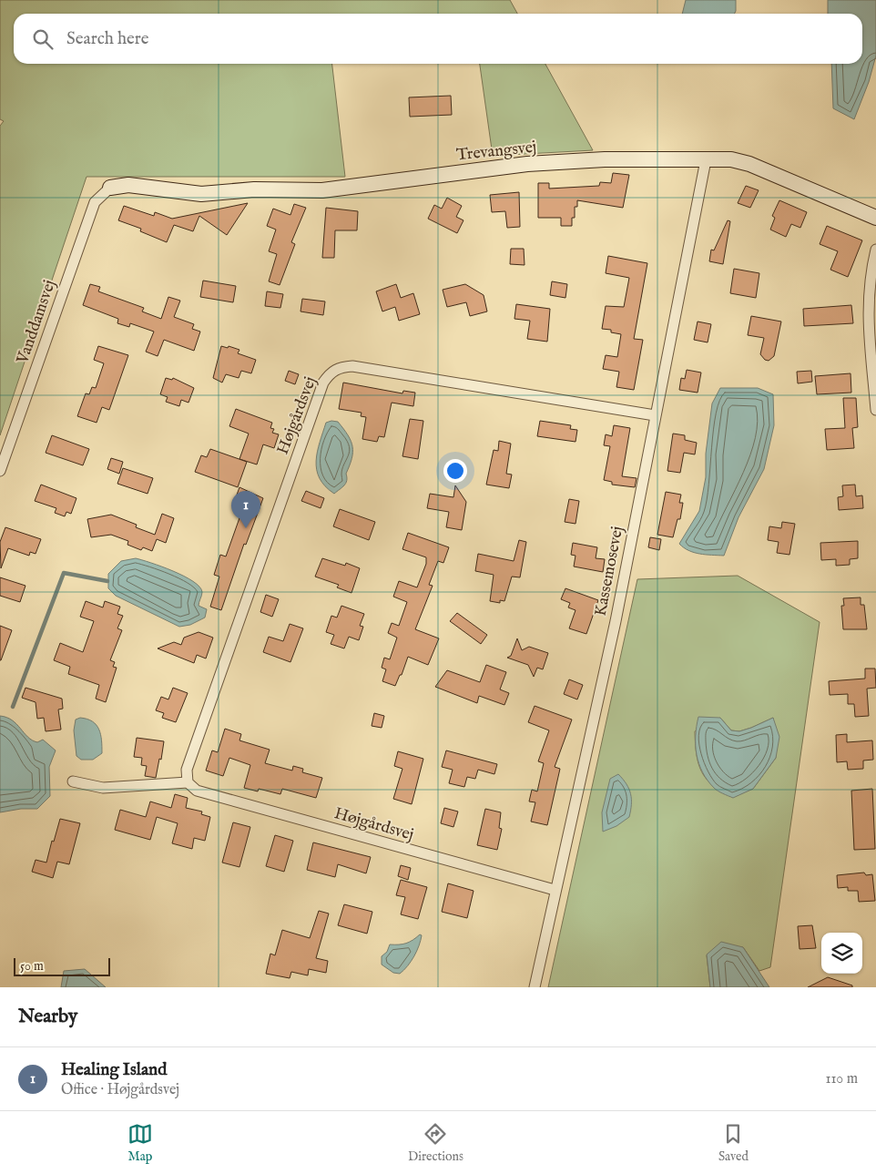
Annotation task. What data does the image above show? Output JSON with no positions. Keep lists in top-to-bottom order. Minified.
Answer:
{"streets":{"street":["Trevangsvej","Vanddamsvej","Højgårdsvej","Kassemosevej"]},"crossings":[["Trevangsvej","Vanddamsvej"],["Trevangsvej","Kassemosevej"],["Højgårdsvej","Kassemosevej"]],"scale_bar":"50 m","page":{"search":"Search here","pins":"1","scale":"50 m","heading":"Nearby","list":[{"mark":"1","name":"Healing Island","note":"Office · Højgårdsvej","value":"110 m"}],"nav":["Map","Directions","Saved"]}}
